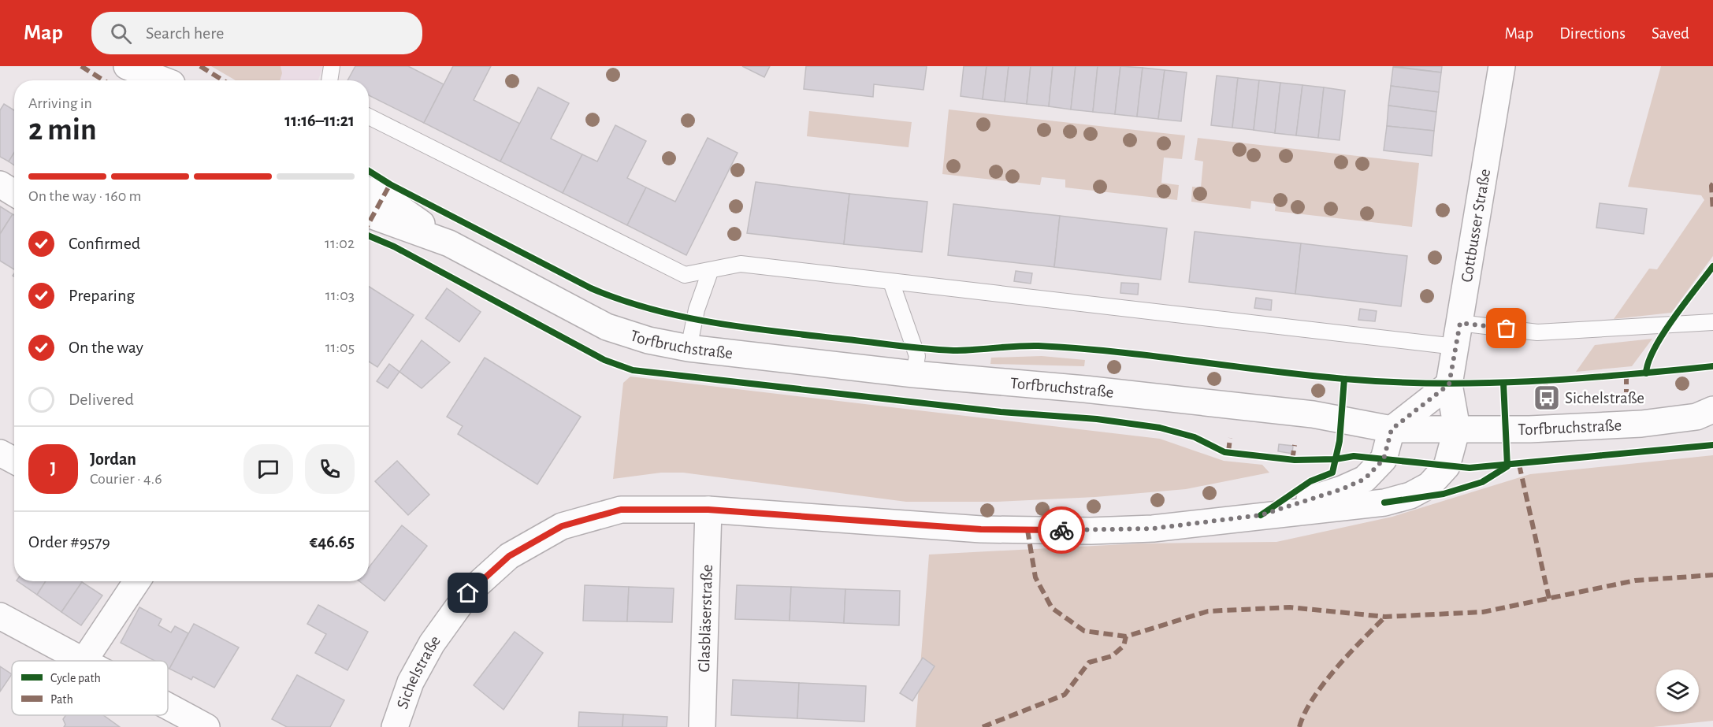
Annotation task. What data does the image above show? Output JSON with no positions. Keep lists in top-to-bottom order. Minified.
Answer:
{"streets":{"street":["Cottbusser Straße","Torfbruchstraße","Glasbläserstraße","Sichelstraße"]},"crossings":[["Cottbusser Straße","Torfbruchstraße"],["Cottbusser Straße","Sichelstraße"],["Torfbruchstraße","Sichelstraße"],["Glasbläserstraße","Sichelstraße"]],"places":{"bus stop":["Sichelstraße"]},"legend":["Cycle path","Path"],"page":{"header":"Map","search":"Search here","nav":["Map","Directions","Saved"],"heading":["2 min","Arriving in","11:16–11:21"],"panel":["Jordan","Courier · 4.6","Order #9579","€46.65"],"bar":"On the way · 160 m","list":[["Confirmed","11:02"],["Preparing","11:03"],["On the way","11:05"],"Delivered"],"round":"J"}}
